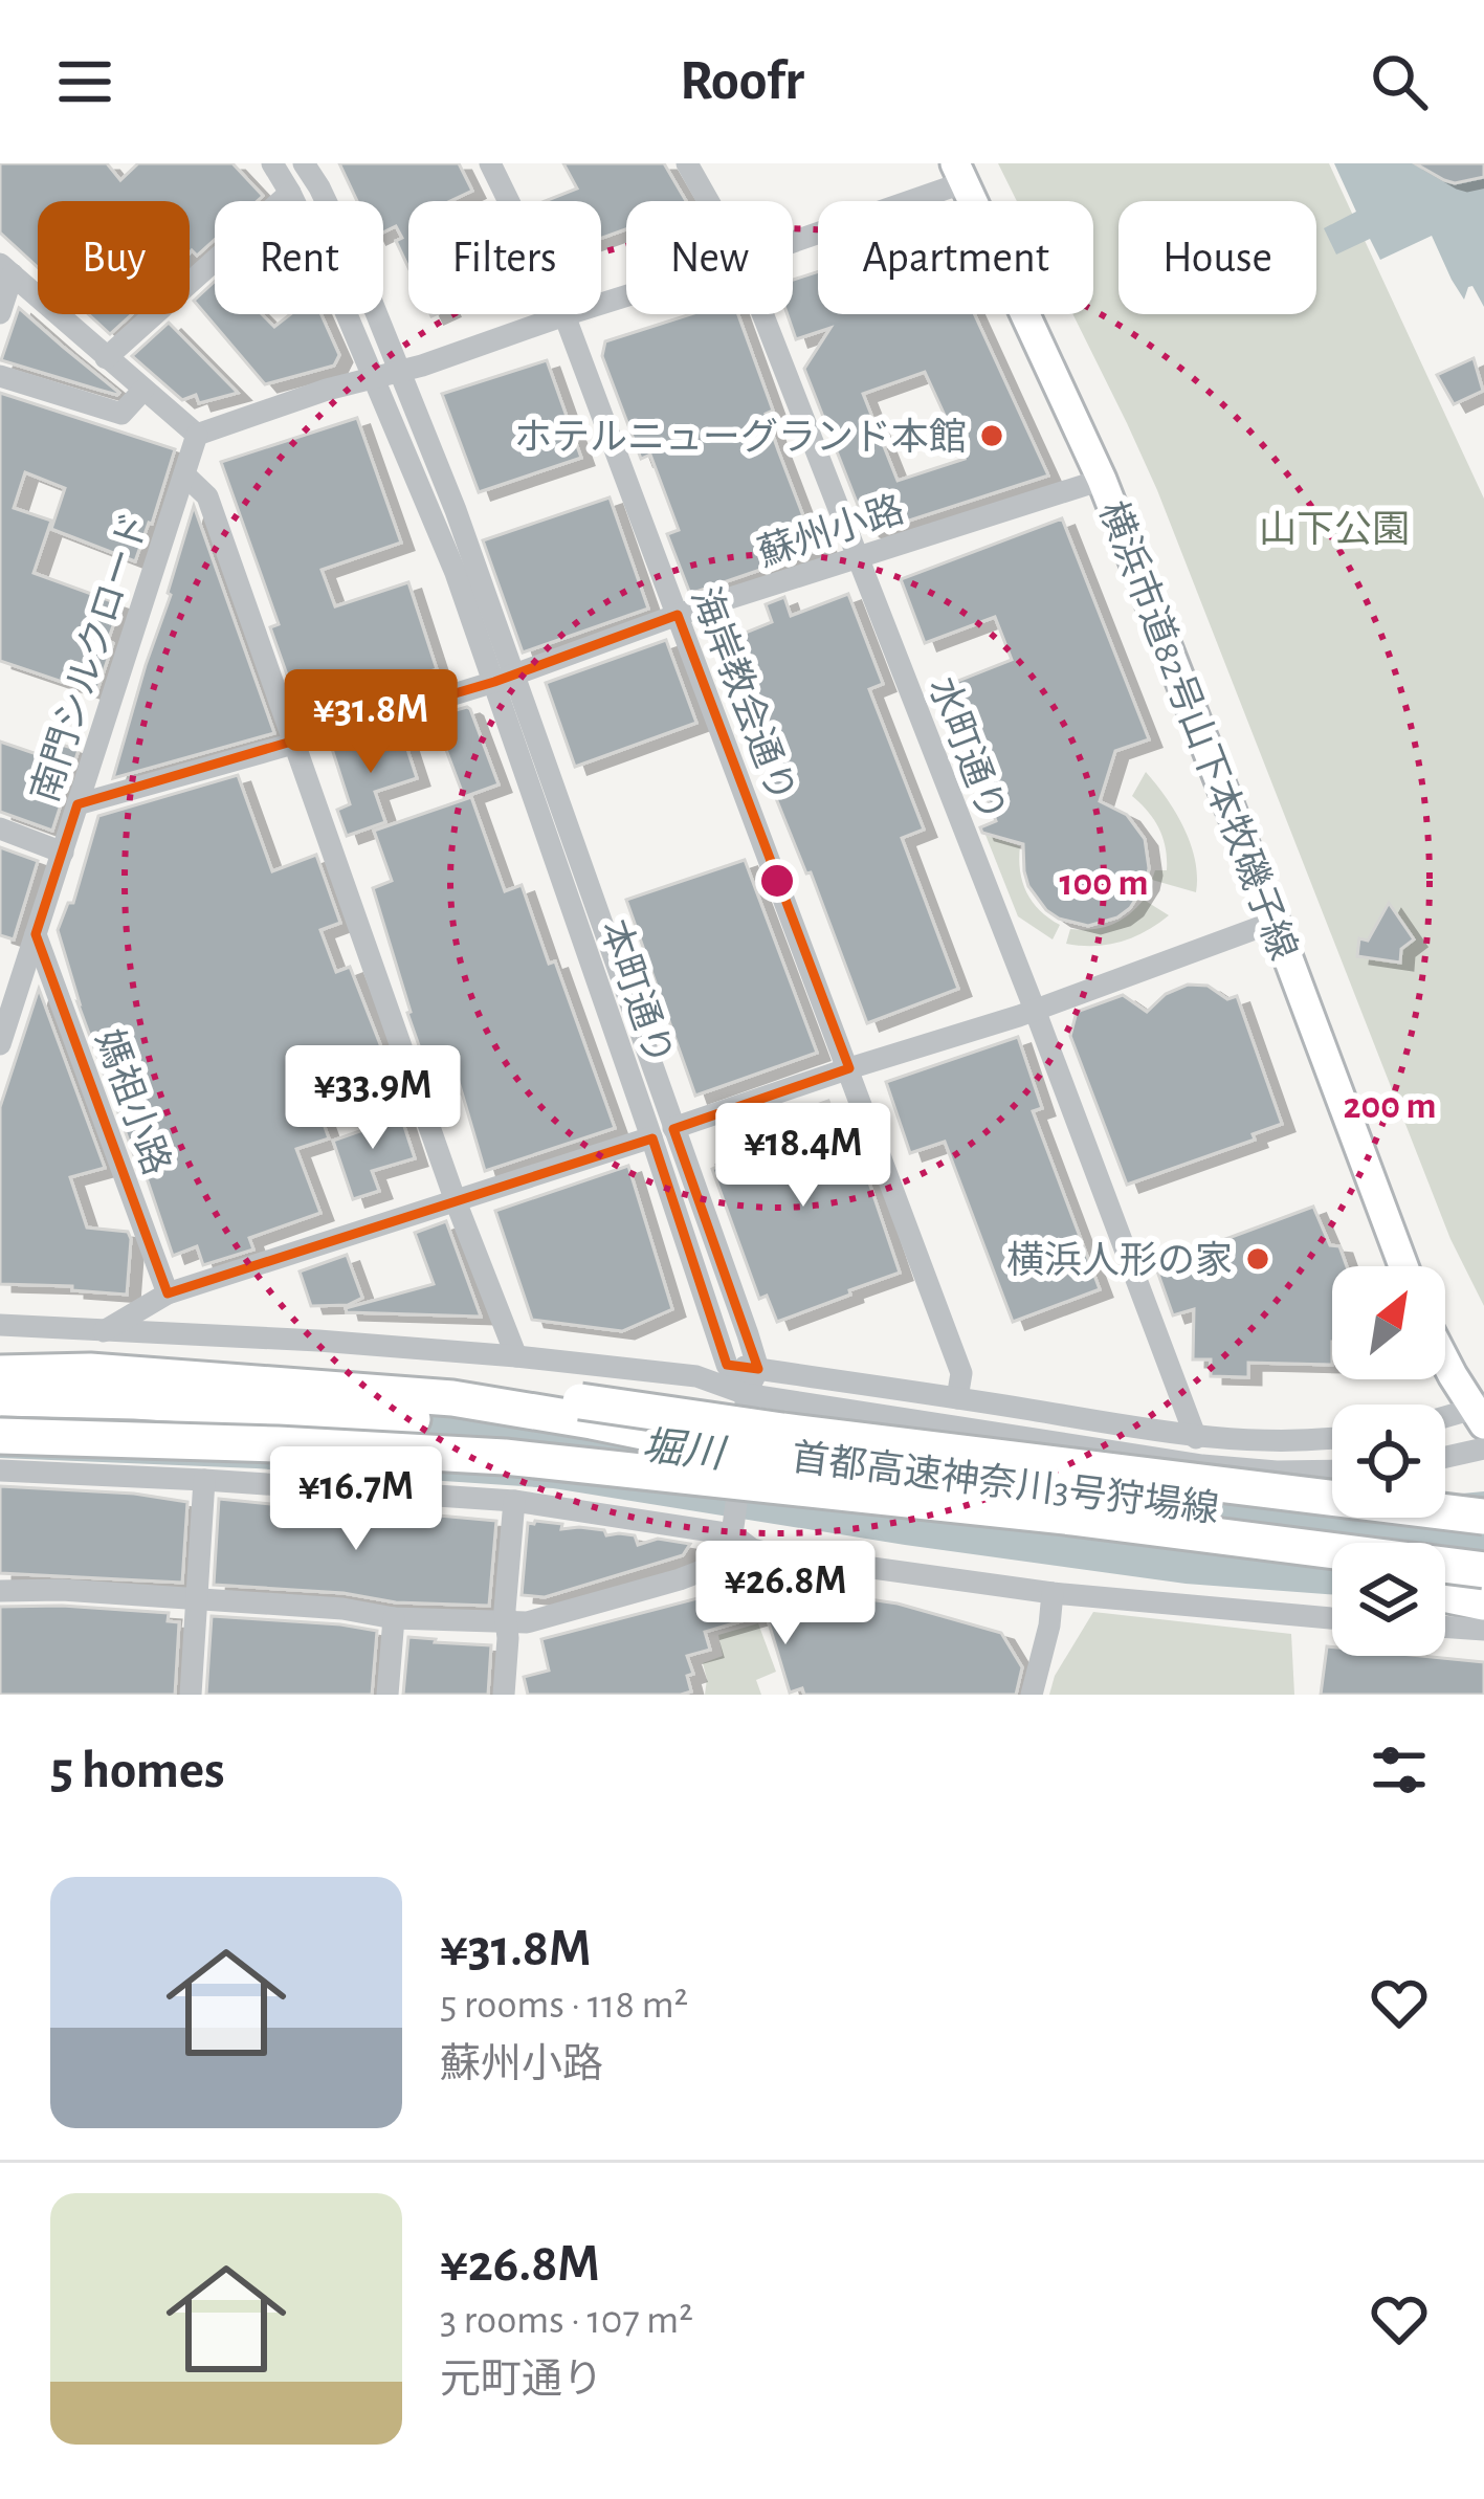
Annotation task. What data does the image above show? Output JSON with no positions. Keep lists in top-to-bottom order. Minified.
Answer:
{"streets":{"highway":["首都高速神奈川3号狩場線"],"main road":["横浜市道82号山下本牧磯子線"],"street":["蘇州小路","南門シルクロード","海岸教会通り","水町通り","本町通り","媽祖小路"]},"crossings":[["蘇州小路","南門シルクロード"],["蘇州小路","海岸教会通り"],["蘇州小路","横浜市道82号山下本牧磯子線"],["蘇州小路","水町通り"],["蘇州小路","本町通り"],["南門シルクロード","媽祖小路"]],"water":["堀川"],"parks":["山下公園"],"places":["ホテルニューグランド本館","横浜人形の家"],"north":"top right","page":{"header":"Roofr","chip":["Buy","Rent","Filters","New","Apartment","House"],"price":["¥31.8M","¥33.9M","¥18.4M","¥16.7M","¥26.8M"],"heading":"5 homes","list":[{"name":"¥31.8M","note":"5 rooms · 118 m² · 蘇州小路"},{"name":"¥26.8M","note":"3 rooms · 107 m² · 元町通り"}]},"rings":["100 m","200 m"]}
